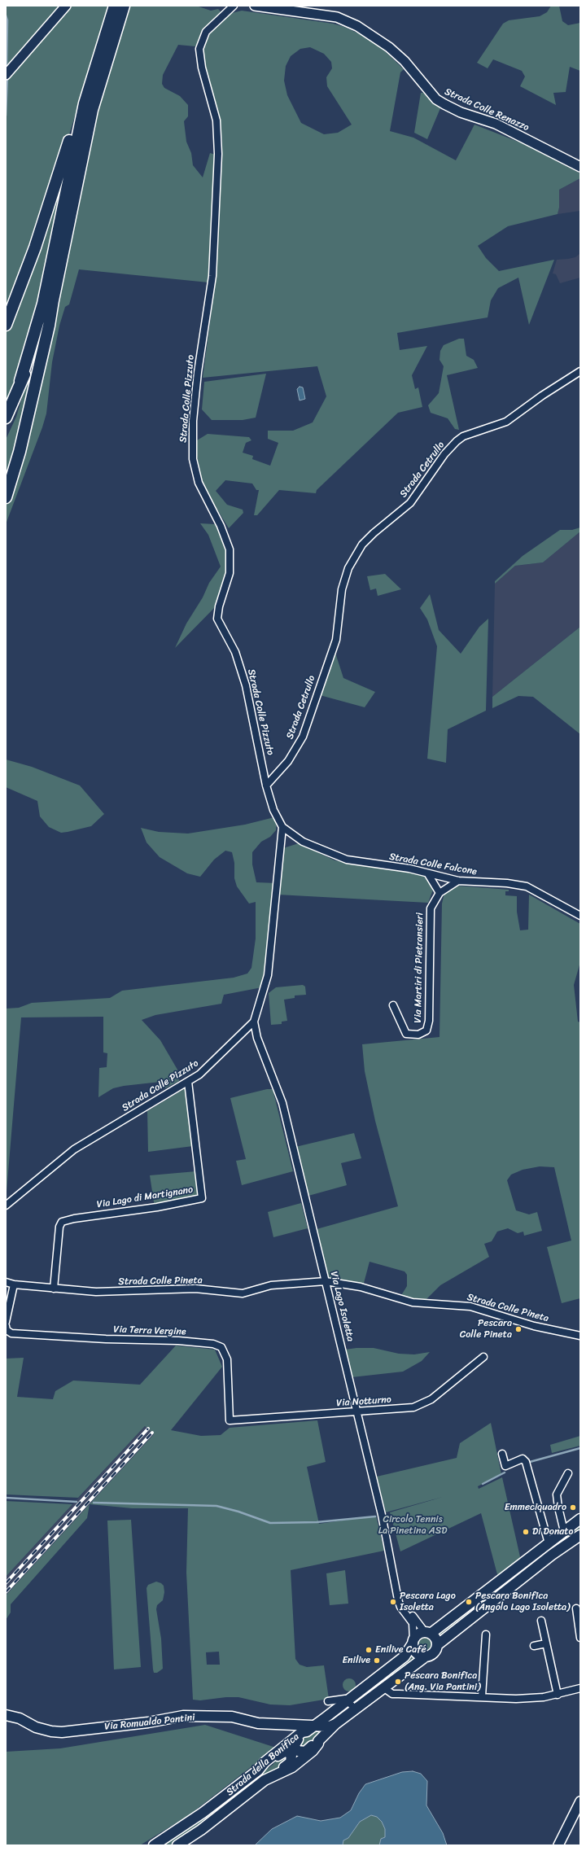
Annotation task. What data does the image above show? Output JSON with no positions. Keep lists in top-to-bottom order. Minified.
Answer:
{"streets":{"main road":["Via Romualdo Pantini","Strada della Bonifica"],"street":["Strada Colle Renazzo","Strada Colle Pizzuto","Strada Cetrullo","Strada Colle Falcone","Via Martiri di Pietransieri","Via Lago di Martignano","Strada Colle Pineta","Via Lago Isoletta","Via Terra Vergine","Via Notturno"]},"crossings":[["Strada Colle Pizzuto","Strada Cetrullo"],["Strada Colle Pizzuto","Strada Colle Falcone"],["Strada Colle Pizzuto","Via Lago di Martignano"],["Strada Colle Pizzuto","Via Lago Isoletta"],["Strada Colle Falcone","Via Martiri di Pietransieri"],["Via Lago di Martignano","Strada Colle Pineta"],["Strada Colle Pineta","Via Lago Isoletta"],["Via Lago Isoletta","Via Notturno"],["Via Lago Isoletta","Strada della Bonifica"],["Via Terra Vergine","Via Notturno"],["Via Romualdo Pantini","Strada della Bonifica"]],"parks":["Circolo Tennis La Pinetina ASD"],"places":["Pescara Colle Pineta","Emmeciquadro","Di Donato","Pescara Lago Isoletta","Pescara Bonifica (Angolo Lago Isoletta)","Enilive Café","Enilive","Pescara Bonifica (Ang. Via Pantini)"]}
